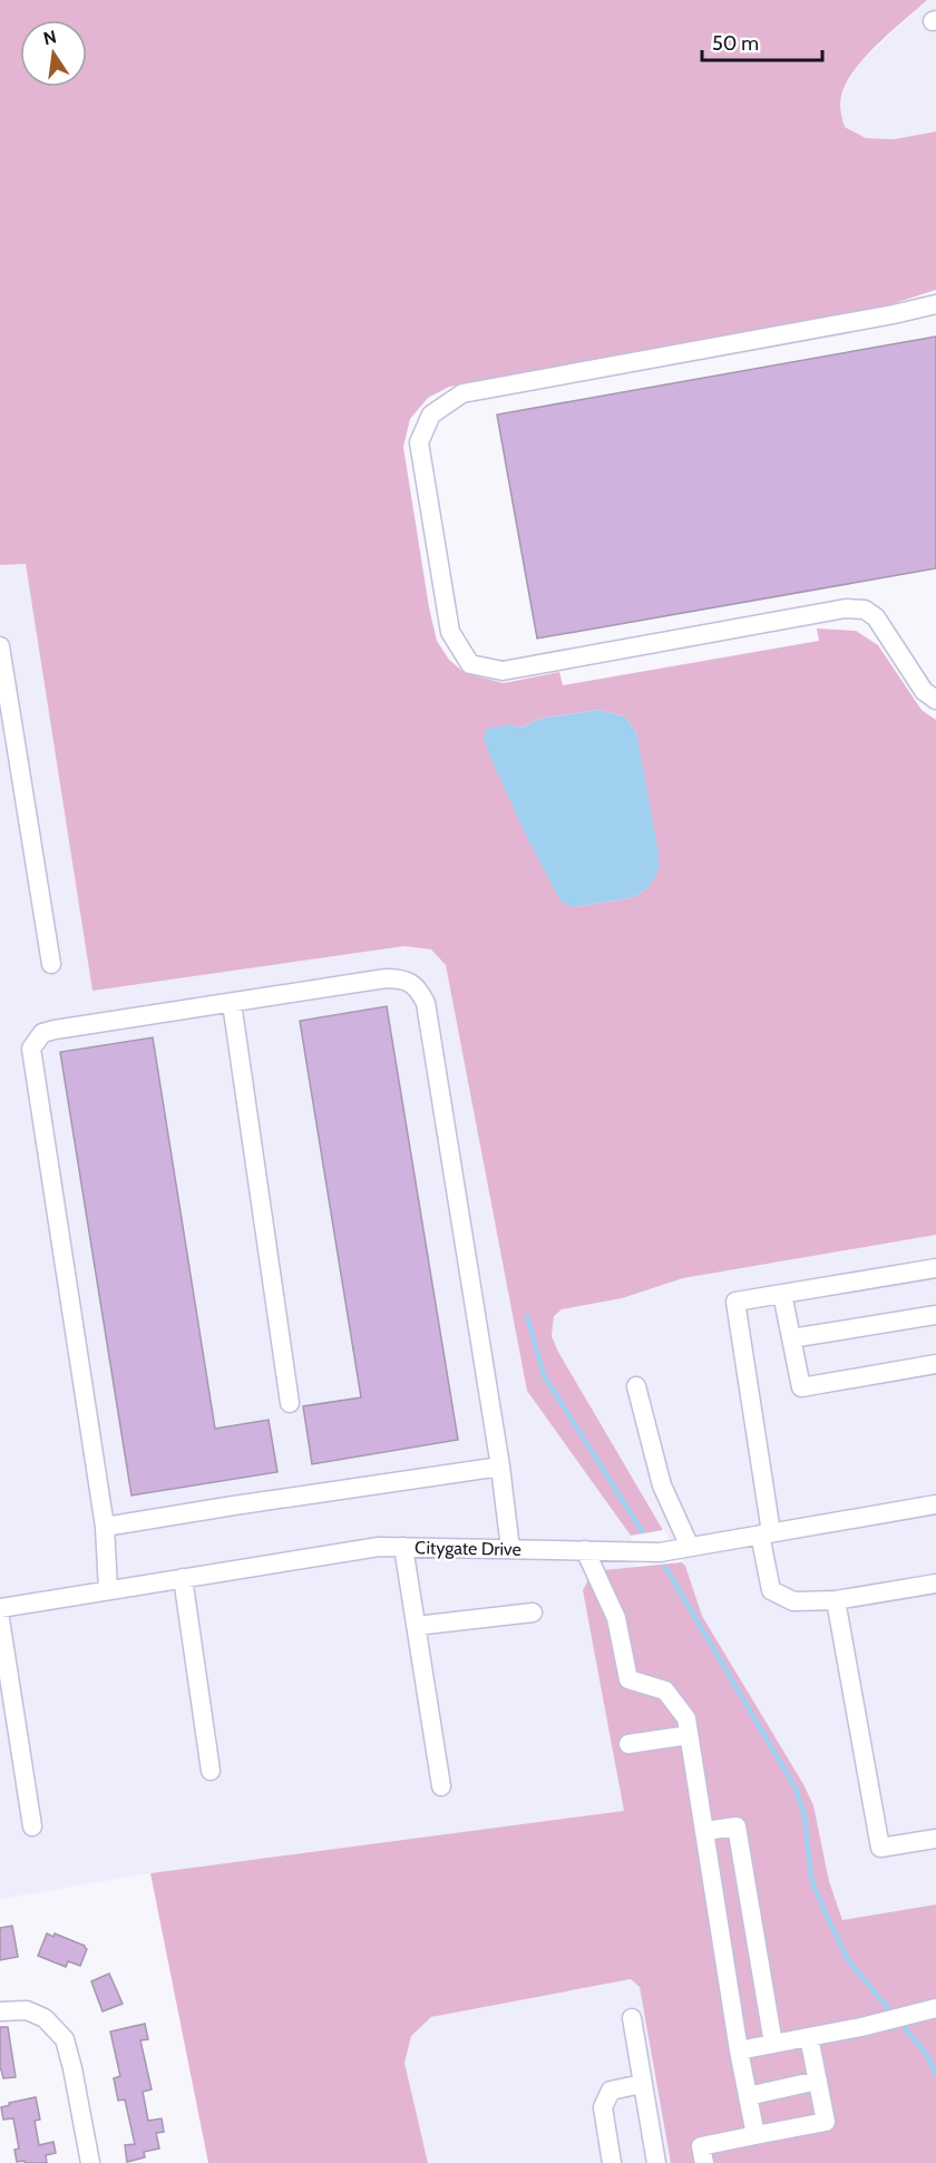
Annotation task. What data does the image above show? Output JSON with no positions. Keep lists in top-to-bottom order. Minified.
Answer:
{"streets":{"street":["Citygate Drive"]},"scale_bar":"50 m","north":"top"}
